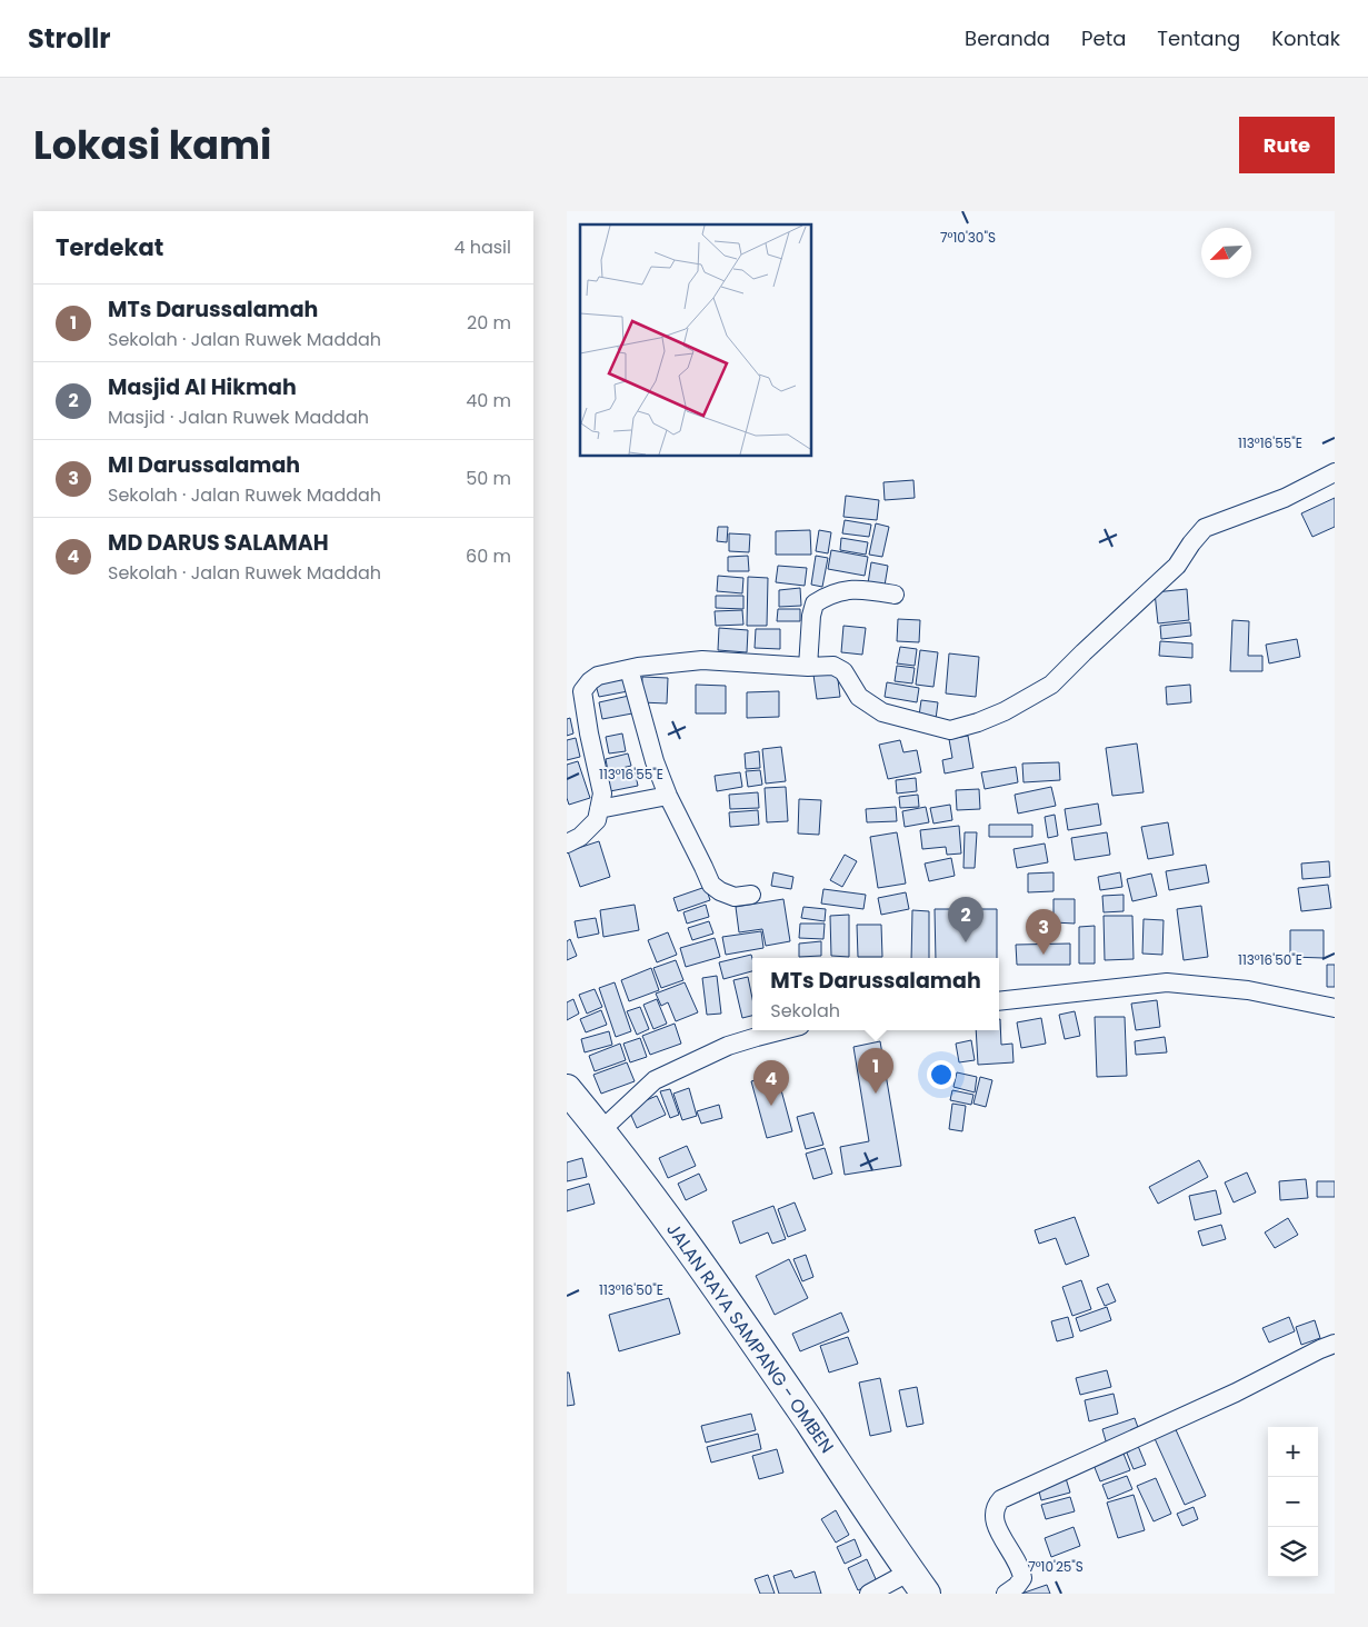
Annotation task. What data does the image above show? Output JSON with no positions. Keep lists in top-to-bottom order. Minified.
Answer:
{"streets":{"main road":["JALAN RAYA SAMPANG - OMBEN"]},"north":"bottom left","page":{"header":"Strollr","nav":["Beranda","Peta","Tentang","Kontak"],"title":"Lokasi kami","buttons":"Rute","heading":["Terdekat","4 hasil"],"list":[{"mark":"1","name":"MTs Darussalamah","note":"Sekolah · Jalan Ruwek Maddah","value":"20 m"},{"mark":"2","name":"Masjid Al Hikmah","note":"Masjid · Jalan Ruwek Maddah","value":"40 m"},{"mark":"3","name":"MI Darussalamah","note":"Sekolah · Jalan Ruwek Maddah","value":"50 m"},{"mark":"4","name":"MD DARUS SALAMAH","note":"Sekolah · Jalan Ruwek Maddah","value":"60 m"}],"pins":["2","3","1","4"],"popup":["MTs Darussalamah","Sekolah"],"map_buttons":["+","−"]},"coordinates":["7°10'30\"S","113°16'55\"E","113°16'50\"E","7°10'25\"S"]}
